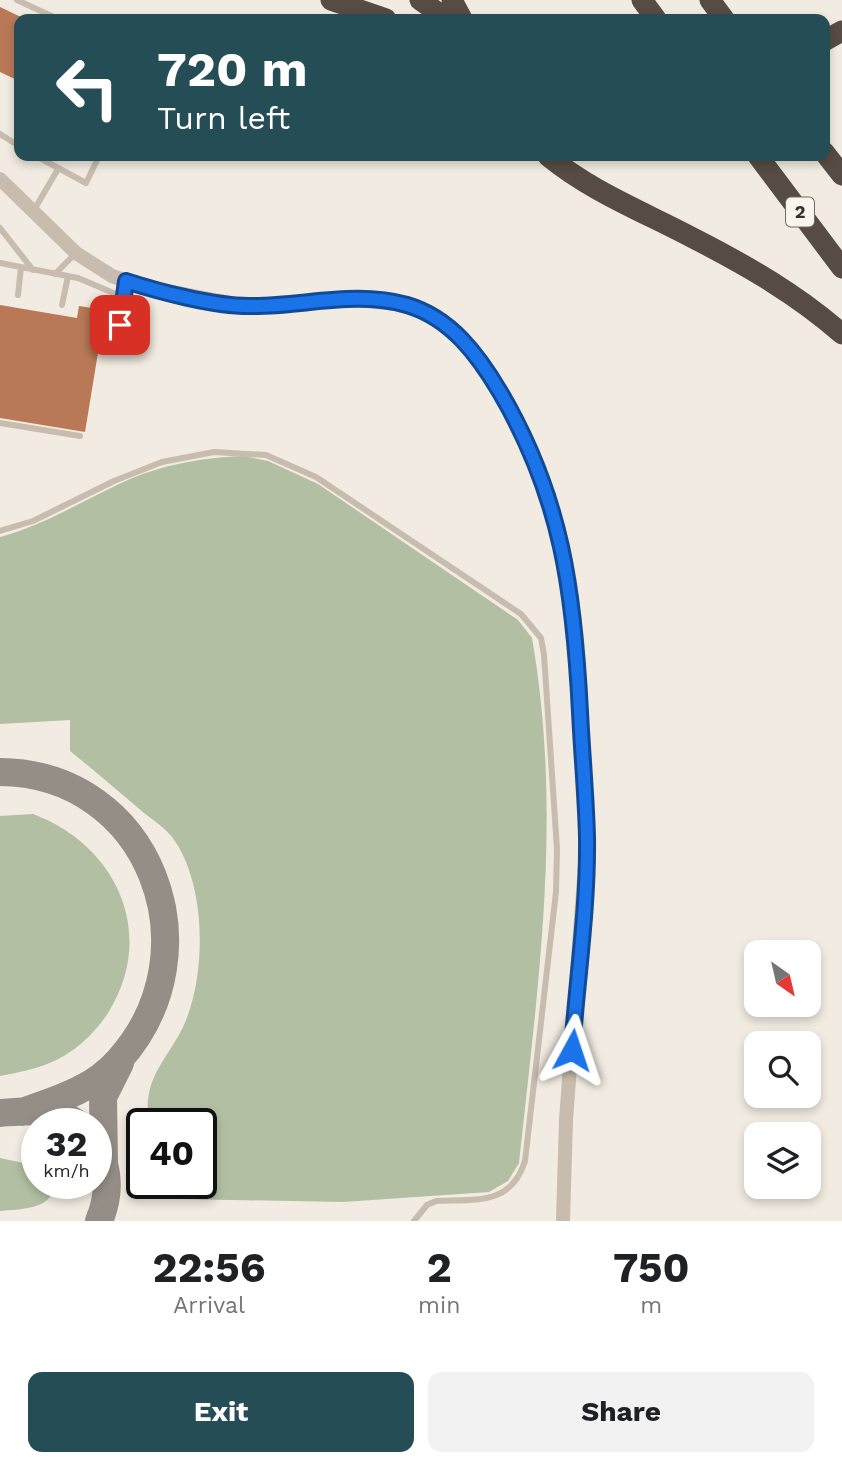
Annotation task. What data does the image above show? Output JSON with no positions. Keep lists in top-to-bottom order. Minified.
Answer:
{"streets":{"highway":["2"]},"north":"bottom right","page":{"turn":["720 m","Turn left"],"speed":"32 km/h","limit":"40","eta":["22:56","Arrival","2","min","750","m"],"buttons":["Exit","Share"]}}
